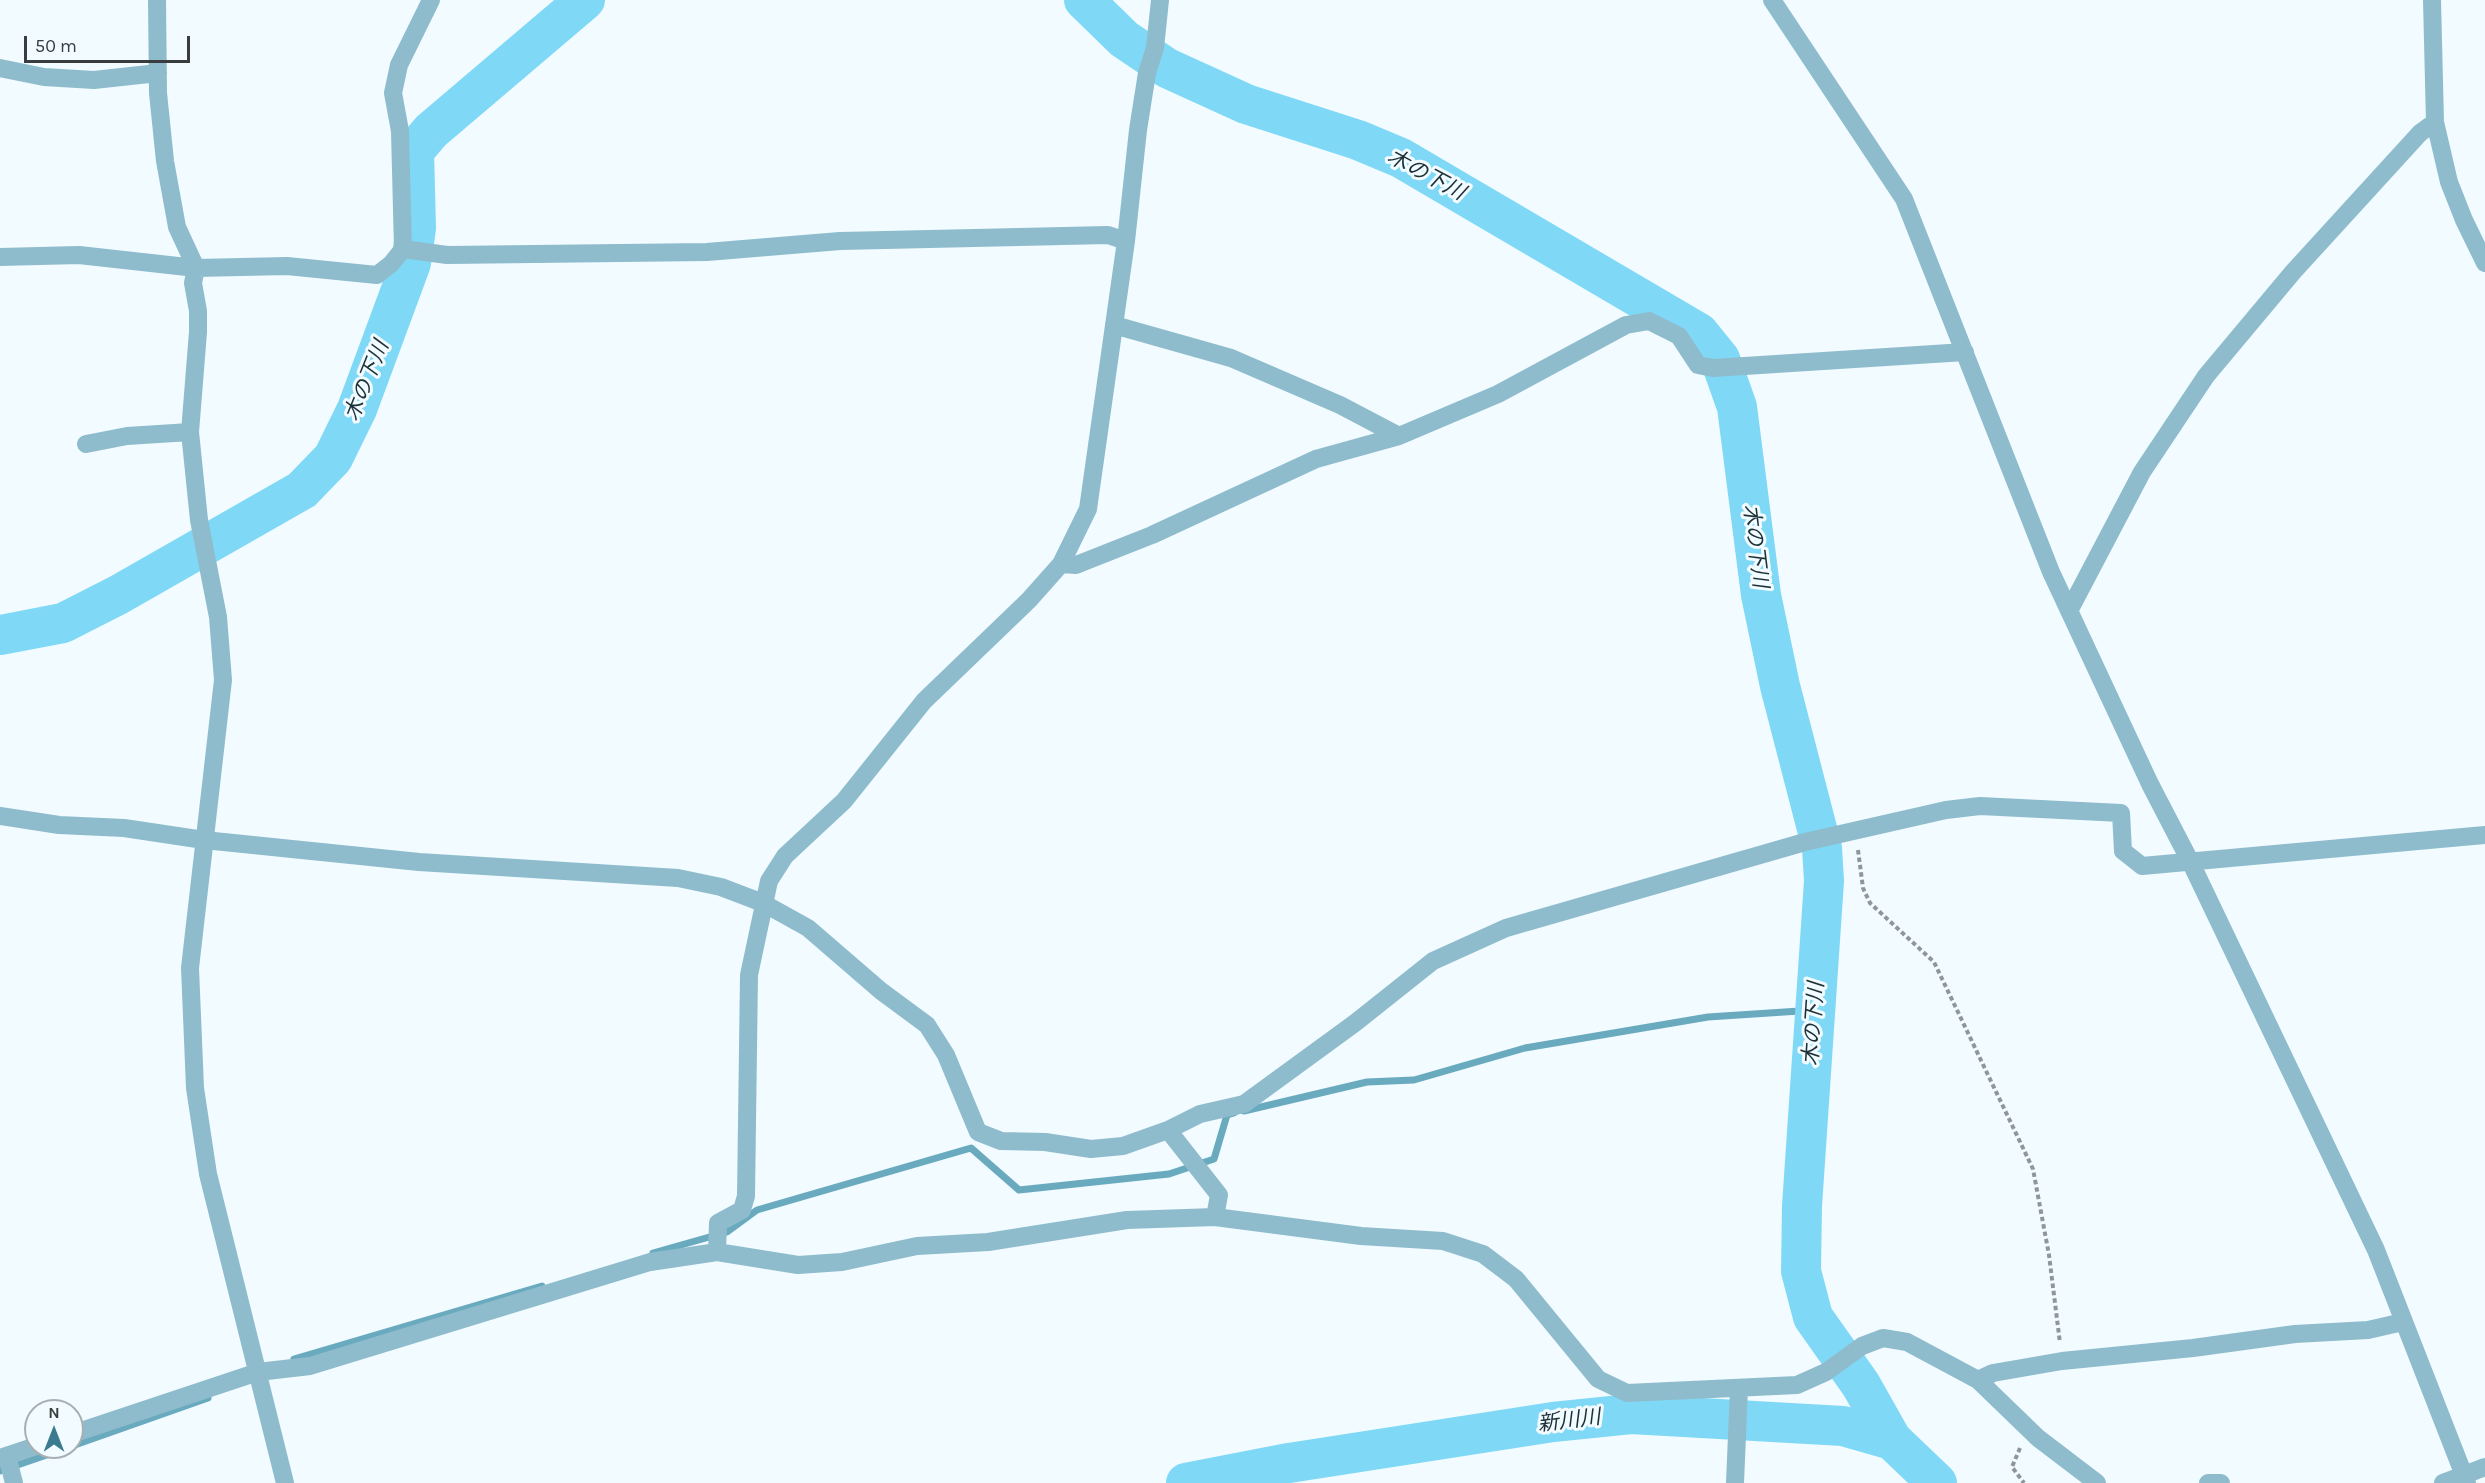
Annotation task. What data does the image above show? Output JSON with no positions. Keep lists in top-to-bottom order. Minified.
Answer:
{"water":["木の下川","新川川"],"scale_bar":"50 m","north":"top"}
